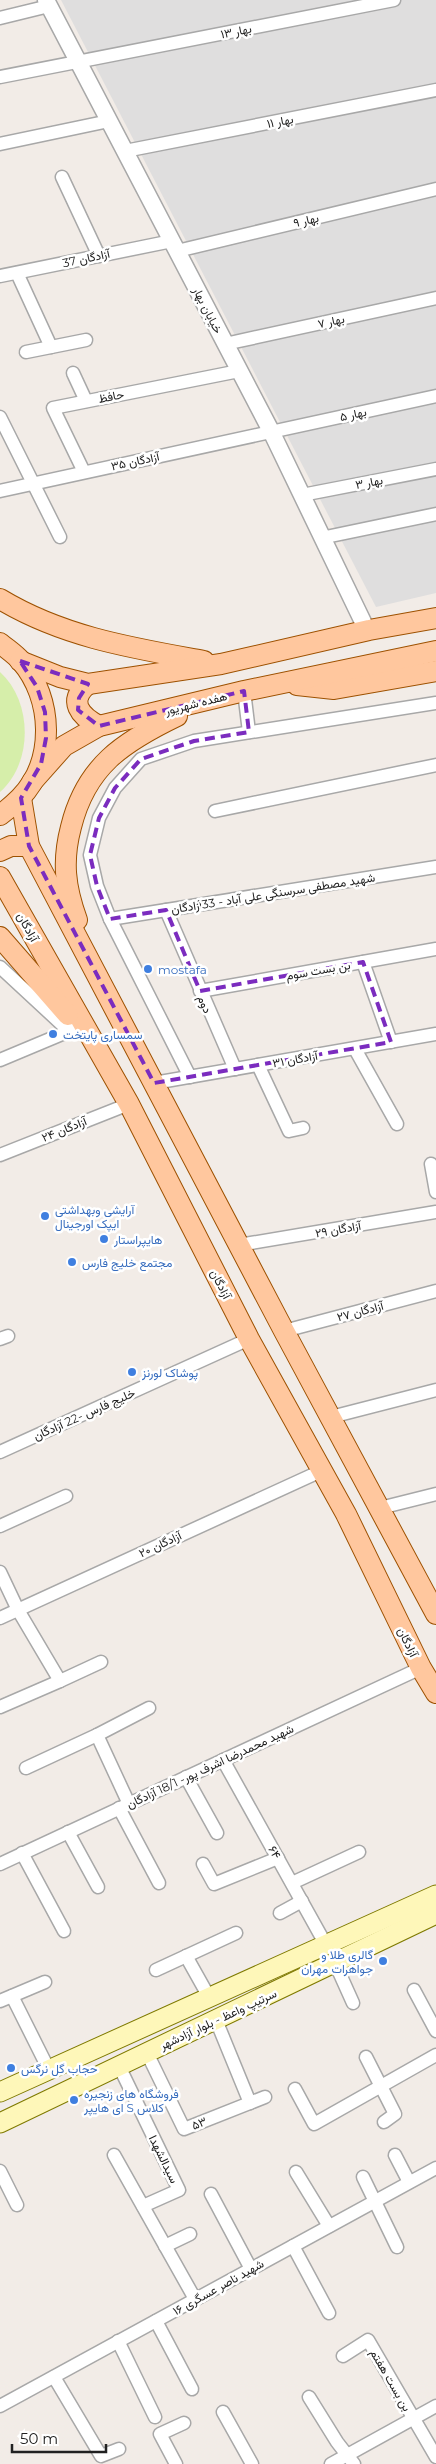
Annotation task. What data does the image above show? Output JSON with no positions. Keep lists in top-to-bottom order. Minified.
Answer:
{"streets":{"main road":["هفده شهریور","آزادگان","سرتیپ واعظ - بلوار آزادشهر"],"street":["بهار ۱۳","بهار ۱۱","بهار ۹","آزادگان 37","خیابان بهار","بهار ۷","حافظ","بهار ۵","آزادگان ۳۵","بهار ۳","شهید مصطفی سرسنگی علی آباد - 33آزادگان","بن بست سوم","دوم","۳۱ آزادگان","۲۴ آزادگان","۲۹ آزادگان","۲۷ آزادگان","خلیج فارس -22 آزادگان","۲۰ آزادگان","شهید محمدرضا اشرف پور- 18/1 آزادگان","۶۴","۵۳","سیدالشهدا","۱۶ شهید ناصر عسگری","بن بست هفتم"]},"crossings":[["بهار ۱۳","خیابان بهار"],["بهار ۱۱","خیابان بهار"],["بهار ۹","آزادگان 37"],["بهار ۹","خیابان بهار"],["آزادگان 37","خیابان بهار"],["خیابان بهار","بهار ۷"],["خیابان بهار","حافظ"],["خیابان بهار","بهار ۵"],["خیابان بهار","آزادگان ۳۵"],["خیابان بهار","بهار ۳"],["حافظ","آزادگان ۳۵"],["بهار ۵","آزادگان ۳۵"],["شهید مصطفی سرسنگی علی آباد - 33آزادگان","دوم"],["آزادگان","۲۴ آزادگان"],["آزادگان","خلیج فارس -22 آزادگان"],["آزادگان","۲۰ آزادگان"],["آزادگان","شهید محمدرضا اشرف پور- 18/1 آزادگان"],["بن بست سوم","دوم"],["دوم","۳۱ آزادگان"],["شهید محمدرضا اشرف پور- 18/1 آزادگان","۶۴"],["۶۴","سرتیپ واعظ - بلوار آزادشهر"],["سرتیپ واعظ - بلوار آزادشهر","۵۳"],["سرتیپ واعظ - بلوار آزادشهر","سیدالشهدا"]],"places":["mostafa","سمساری پایتخت","آرایشی وبهداشتی ایپک اورجینال","هایپراستار","مجتمع خلیج فارس","پوشاک لورنز","گالری طلا و جواهرات مهران","حجاب گل نرگس","فروشگاه های زنجیره ای هایپر S کلاس"],"scale_bar":"50 m"}
